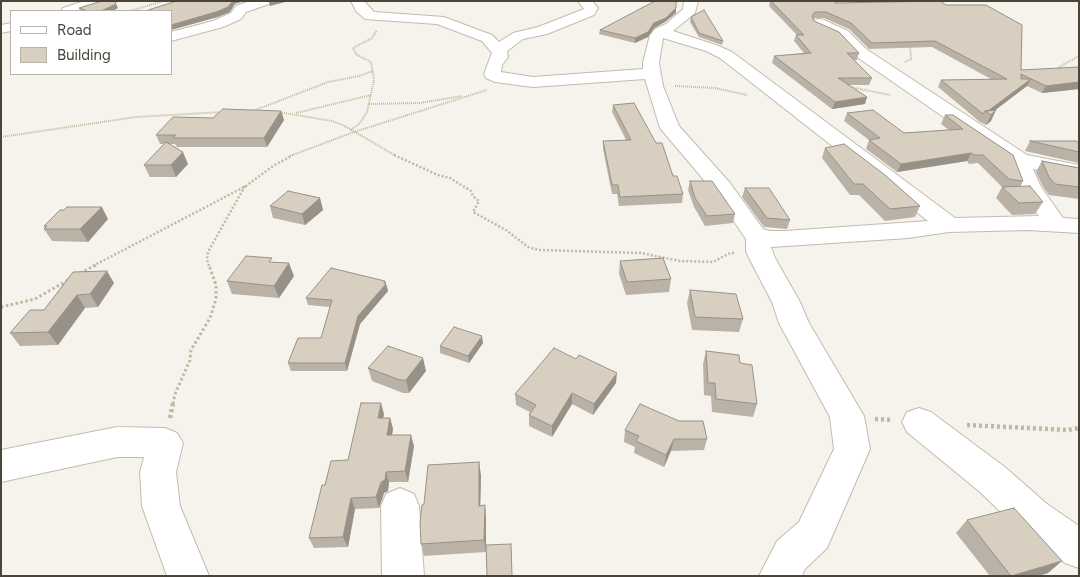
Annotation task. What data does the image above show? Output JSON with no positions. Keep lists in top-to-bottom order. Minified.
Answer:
{"legend":["Road","Building"]}
